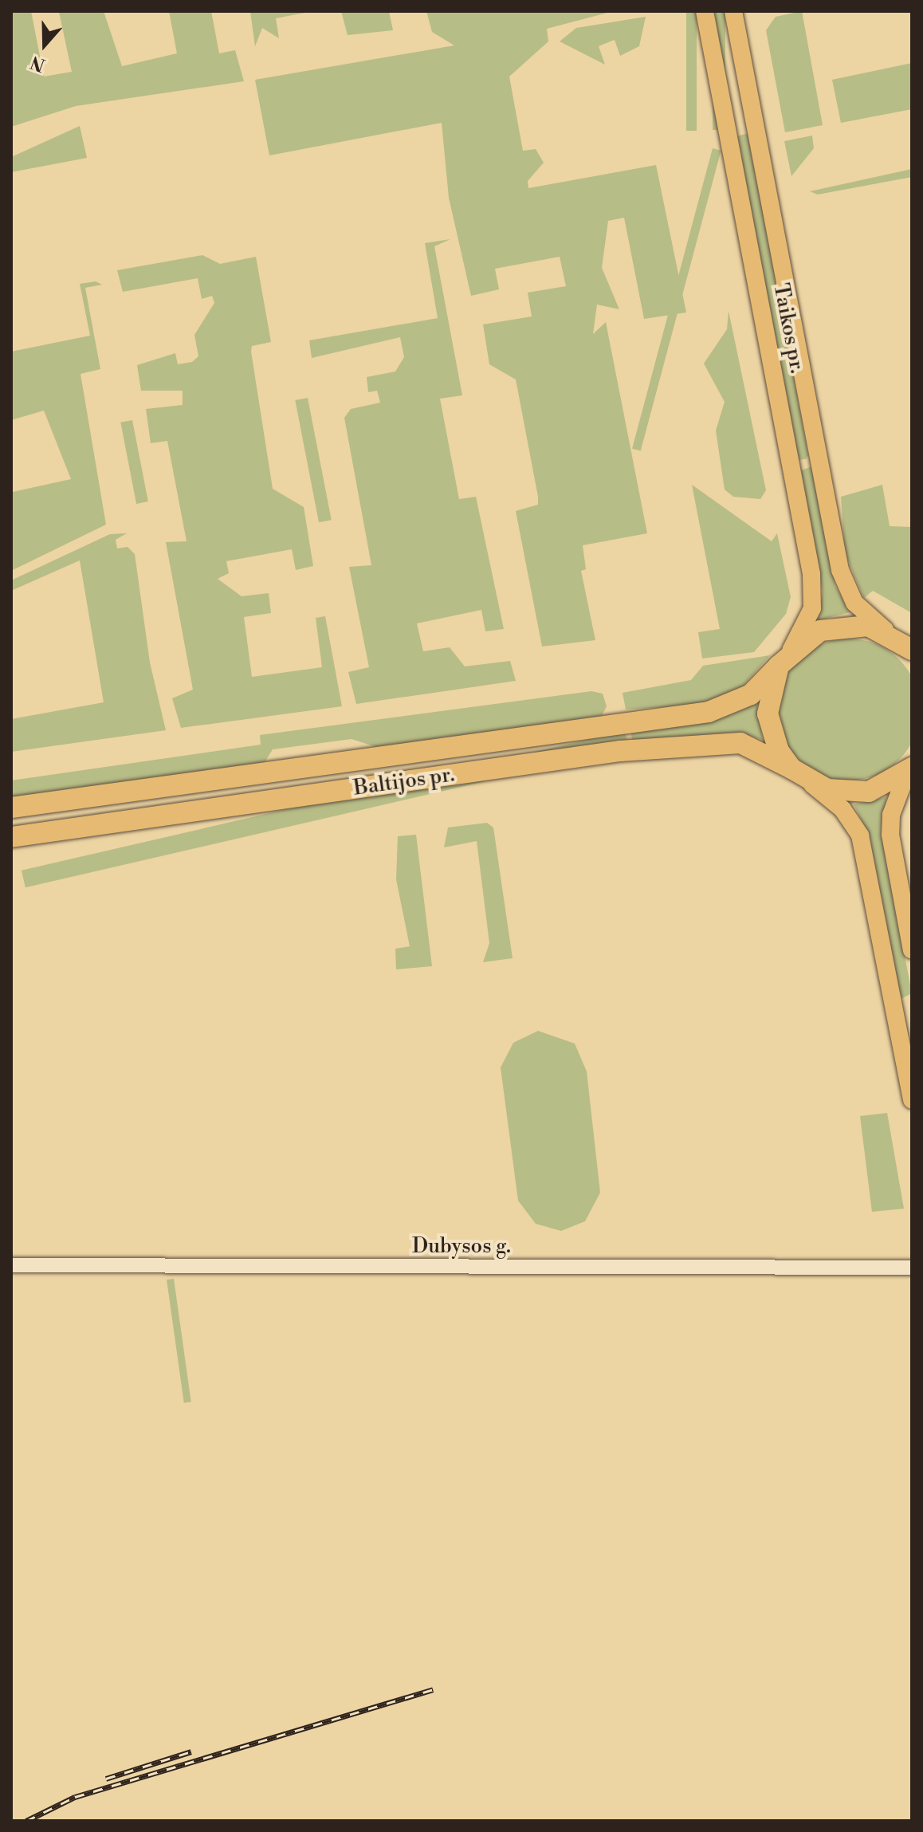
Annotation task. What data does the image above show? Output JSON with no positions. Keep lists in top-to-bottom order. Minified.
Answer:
{"streets":{"highway":["Baltijos pr."],"main road":["Taikos pr."],"street":["Dubysos g."]},"crossings":[["Taikos pr.","Baltijos pr."]],"north":"bottom"}
